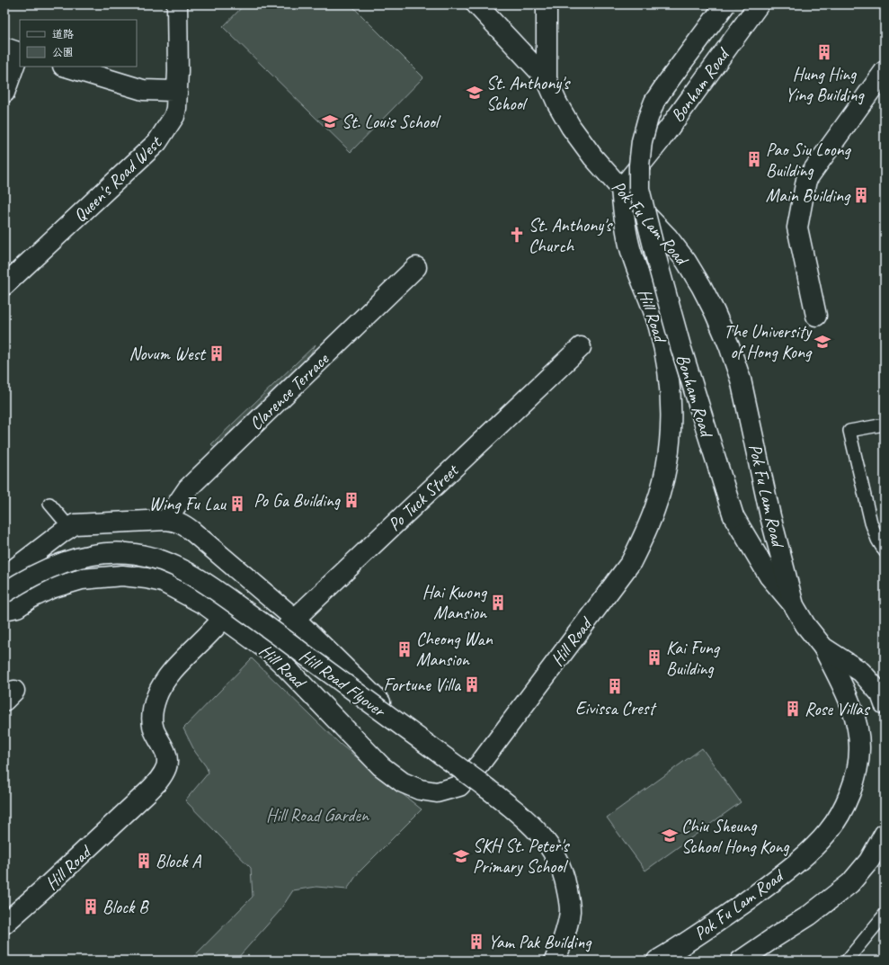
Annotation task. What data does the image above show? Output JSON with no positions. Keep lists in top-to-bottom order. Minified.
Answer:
{"streets":{"main road":["Bonham Road","Queen's Road West","Pok Fu Lam Road","Hill Road","Clarence Terrace","Po Tuck Street","Hill Road Flyover"]},"crossings":[["Bonham Road","Pok Fu Lam Road"],["Bonham Road","Hill Road"],["Pok Fu Lam Road","Hill Road"],["Hill Road","Po Tuck Street"]],"parks":["Hill Road Garden"],"places":{"building":["Hung Hing Ying Building","Pao Siu Loong Building","Main Building","Novum West","Po Ga Building","Wing Fu Lau","Hai Kwong Mansion","Cheong Wan Mansion","Kai Fung Building","Fortune Villa","Eivissa Crest","Rose Villas","Block A","Block B","Yam Pak Building"],"school or university":["St. Anthony's School","St. Louis School","The University of Hong Kong","Chiu Sheung School Hong Kong","SKH St. Peter's Primary School"],"church":["St. Anthony's Church"]},"legend":["道路","公園"]}
